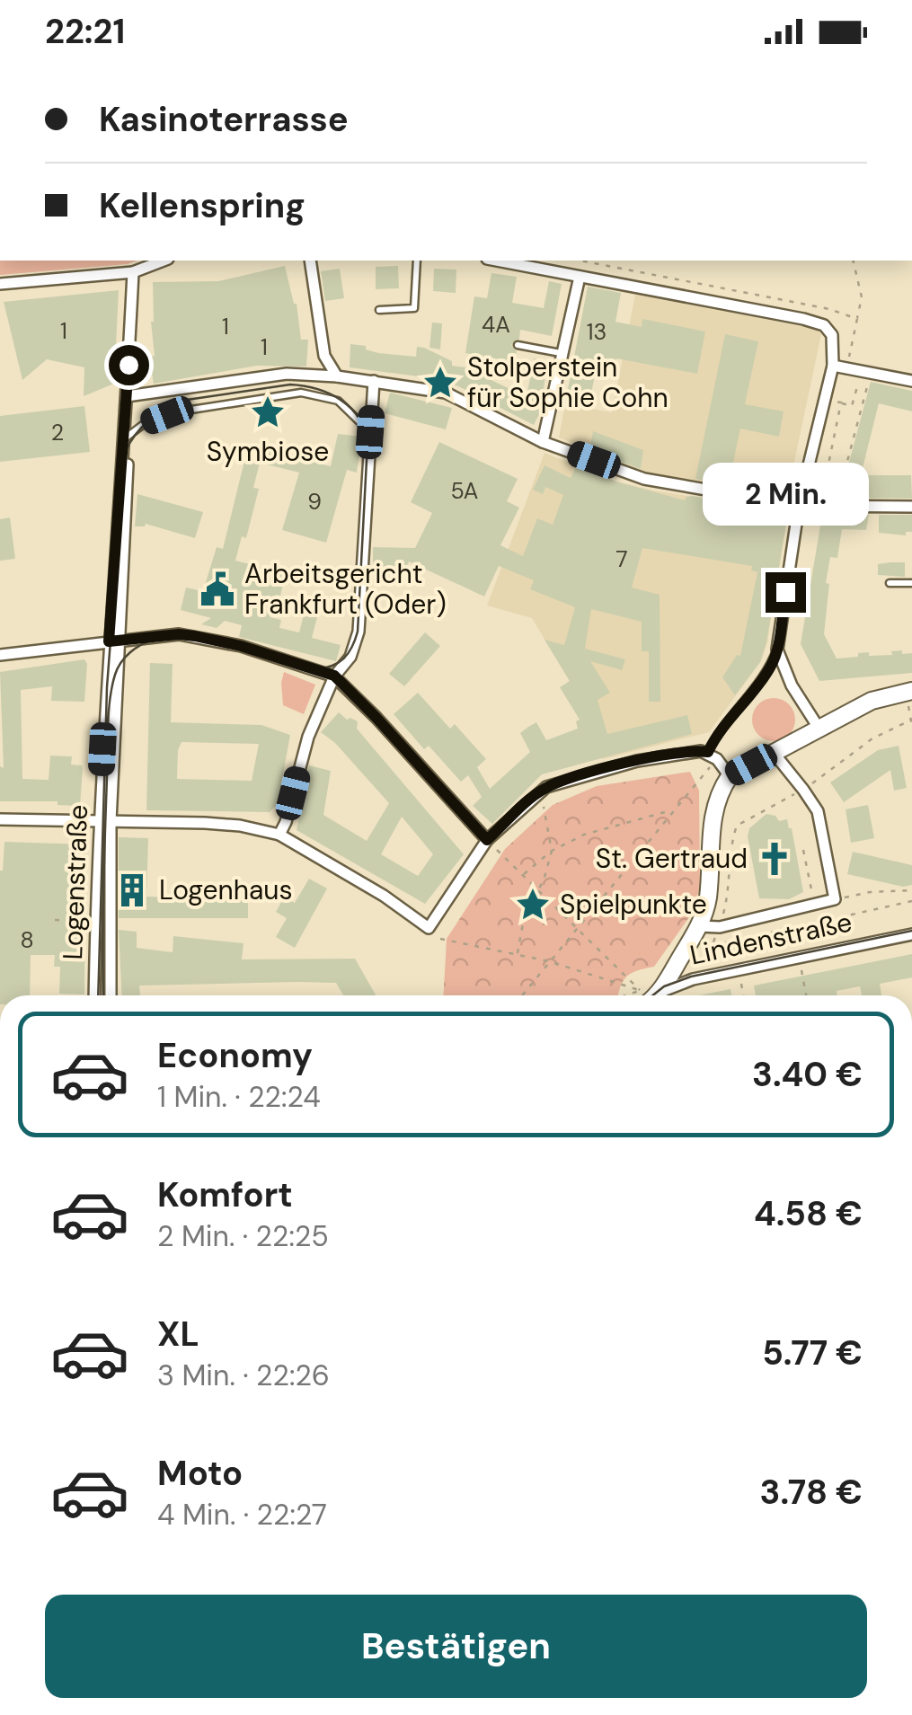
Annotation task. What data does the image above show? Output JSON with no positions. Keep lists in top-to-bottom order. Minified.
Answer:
{"streets":{"street":["Logenstraße","Lindenstraße"]},"places":{"place":["Stolperstein für Sophie Cohn","Symbiose","Spielpunkte"],"public building":["Arbeitsgericht Frankfurt (Oder)"],"church":["St. Gertraud"],"building":["Logenhaus"]},"house_numbers":["4A","1","1","13","1","2","5A","9","7","8"],"page":{"status":"22:21","banner":["Kasinoterrasse","Kellenspring"],"bubble":"2 Min.","list":[{"name":"Economy","note":"1 Min. · 22:24","value":"3.40 €"},{"name":"Komfort","note":"2 Min. · 22:25","value":"4.58 €"},{"name":"XL","note":"3 Min. · 22:26","value":"5.77 €"},{"name":"Moto","note":"4 Min. · 22:27","value":"3.78 €"}],"buttons":"Bestätigen"}}
